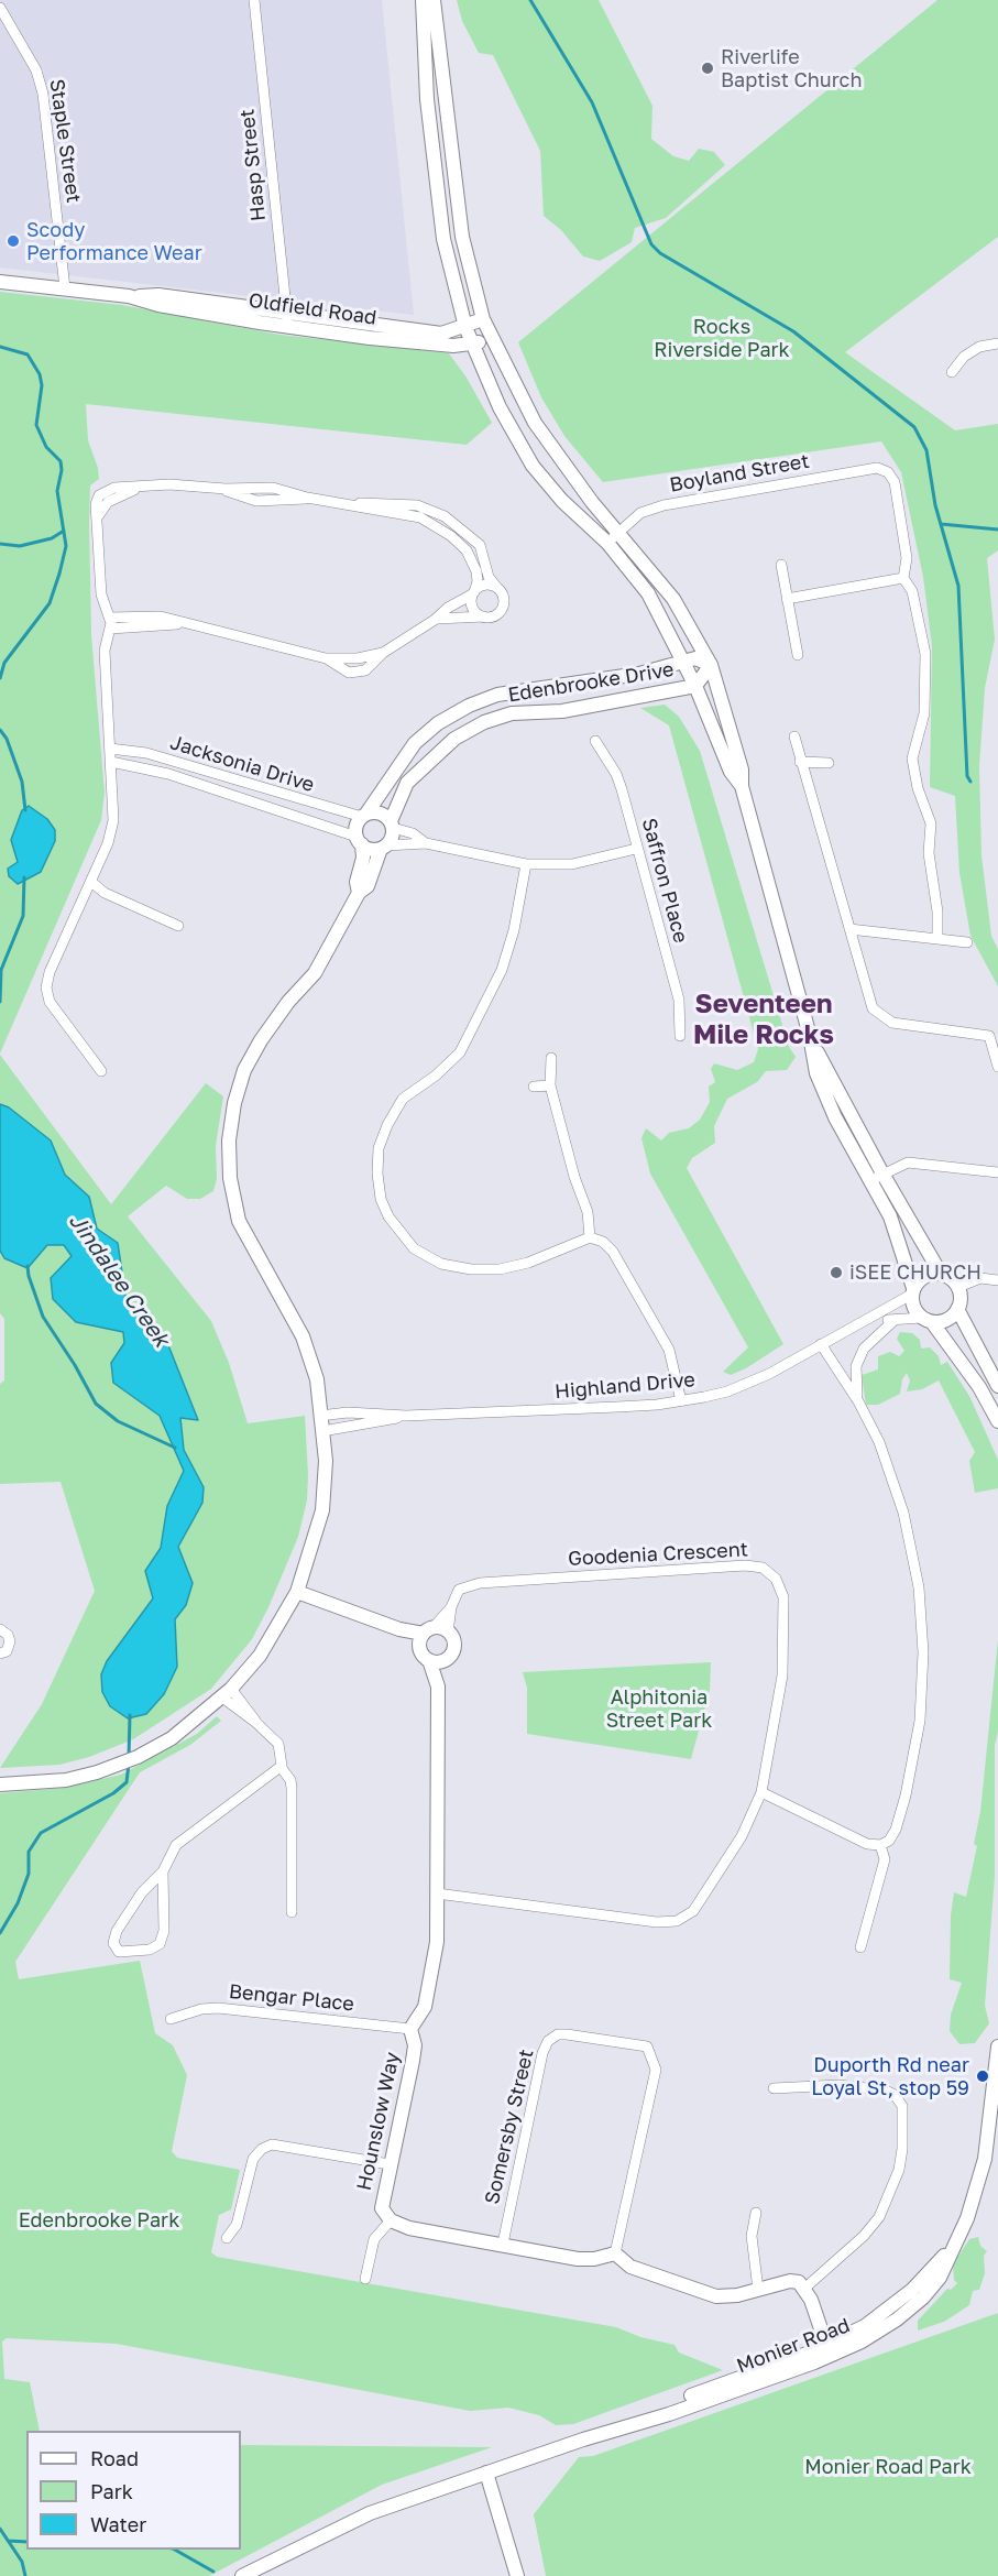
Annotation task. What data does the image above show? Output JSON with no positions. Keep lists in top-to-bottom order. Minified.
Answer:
{"streets":{"street":["Staple Street","Hasp Street","Oldfield Road","Boyland Street","Edenbrooke Drive","Jacksonia Drive","Saffron Place","Highland Drive","Goodenia Crescent","Bengar Place","Hounslow Way","Somersby Street","Monier Road"]},"crossings":[["Staple Street","Oldfield Road"],["Hasp Street","Oldfield Road"],["Edenbrooke Drive","Jacksonia Drive"],["Goodenia Crescent","Hounslow Way"],["Bengar Place","Hounslow Way"]],"districts":["Seventeen Mile Rocks"],"water":["Jindalee Creek"],"parks":["Rocks Riverside Park","Alphitonia Street Park","Edenbrooke Park","Monier Road Park"],"places":["Riverlife Baptist Church","Scody Performance Wear","iSEE CHURCH","Duporth Rd near Loyal St, stop 59"],"legend":["Road","Park","Water"]}
